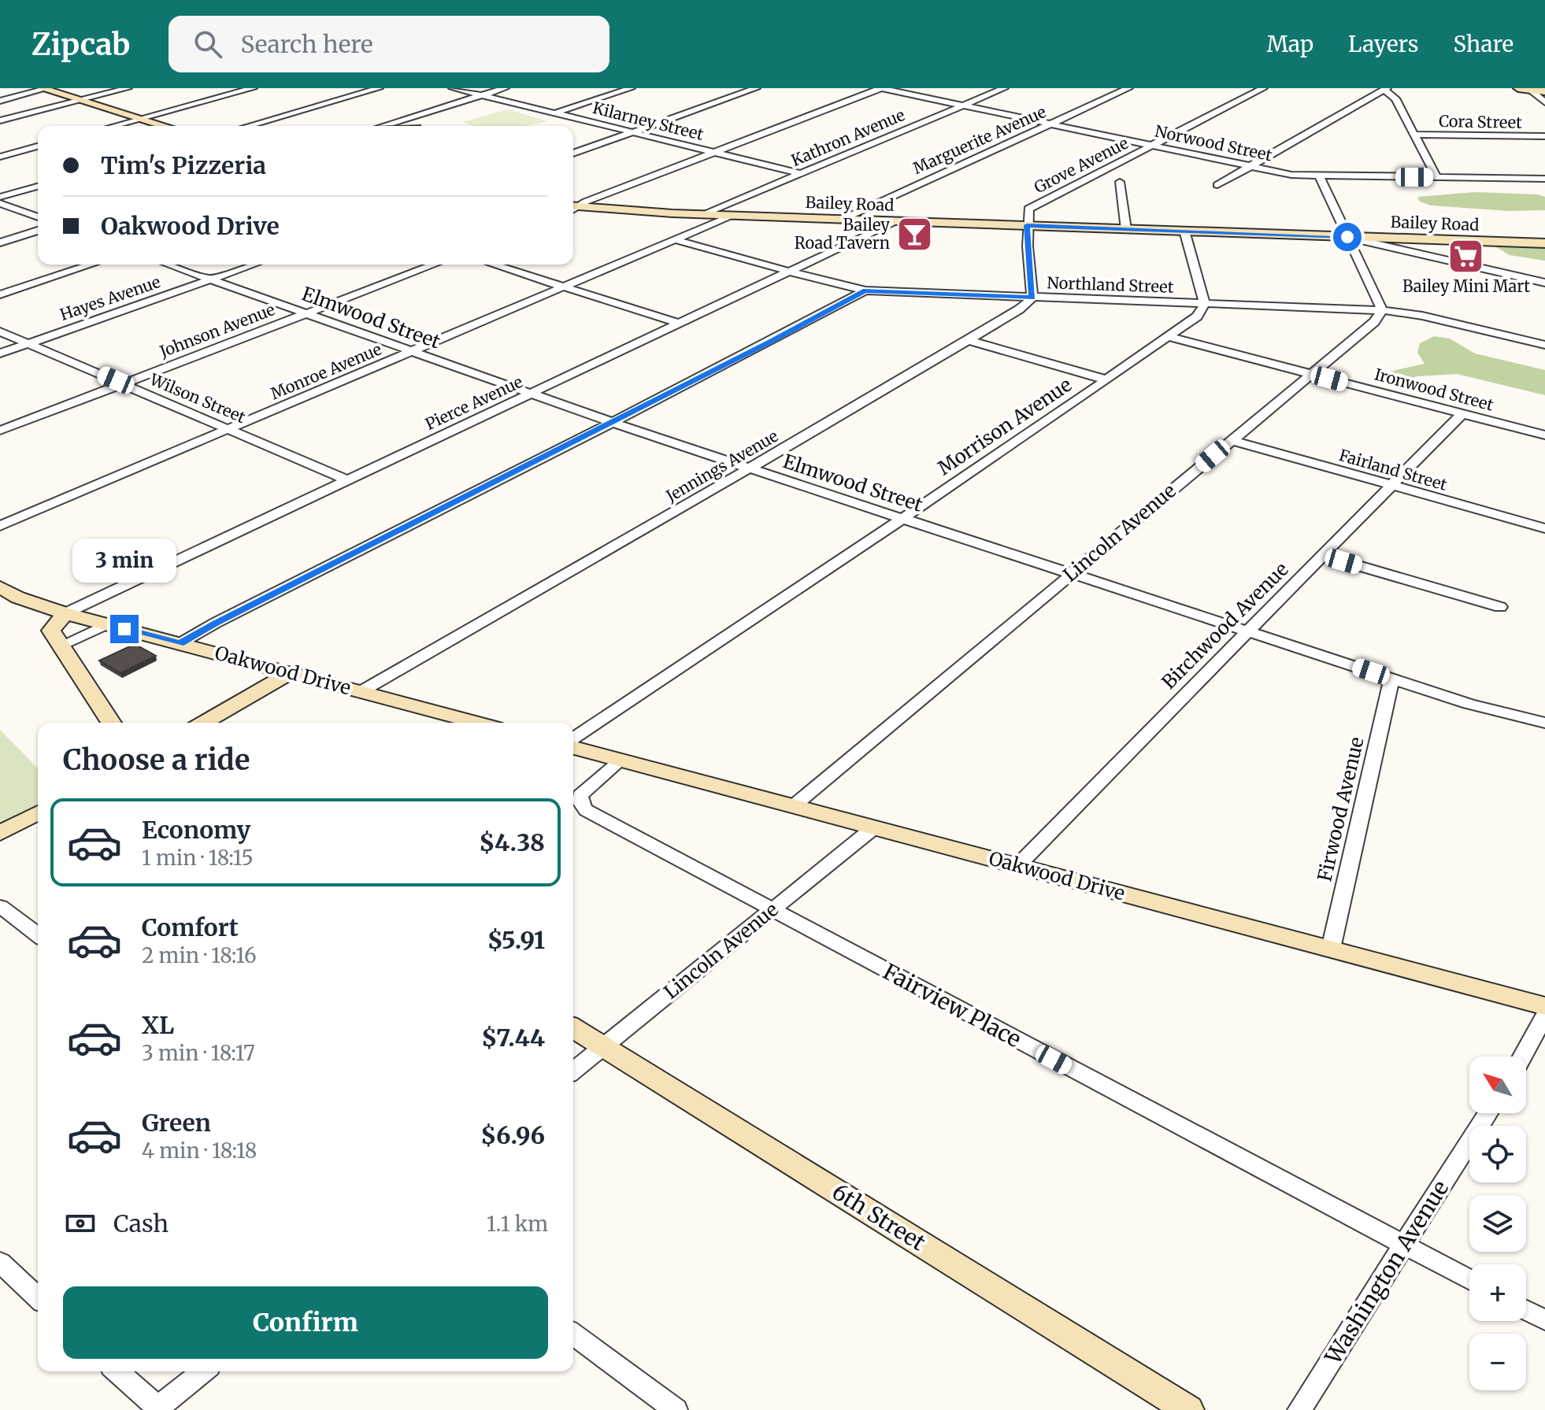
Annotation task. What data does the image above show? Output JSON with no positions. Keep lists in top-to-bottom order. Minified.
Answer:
{"streets":{"street":["Kilarney Street","Cora Street","Kathron Avenue","Marguerite Avenue","Norwood Street","Grove Avenue","Bailey Road","Northland Street","Hayes Avenue","Elmwood Street","Johnson Avenue","Monroe Avenue","Ironwood Street","Wilson Street","Pierce Avenue","Morrison Avenue","Jennings Avenue","Fairland Street","Lincoln Avenue","Birchwood Avenue","Oakwood Drive","Firwood Avenue","Fairview Place","6th Street","Washington Avenue"]},"crossings":[["Kilarney Street","Kathron Avenue"],["Kathron Avenue","Norwood Street"],["Kathron Avenue","Bailey Road"],["Marguerite Avenue","Norwood Street"],["Marguerite Avenue","Bailey Road"],["Norwood Street","Grove Avenue"],["Grove Avenue","Bailey Road"],["Bailey Road","Monroe Avenue"],["Bailey Road","Pierce Avenue"],["Northland Street","Monroe Avenue"],["Northland Street","Pierce Avenue"],["Northland Street","Morrison Avenue"],["Northland Street","Jennings Avenue"],["Northland Street","Lincoln Avenue"],["Hayes Avenue","Elmwood Street"],["Hayes Avenue","Wilson Street"],["Elmwood Street","Johnson Avenue"],["Elmwood Street","Monroe Avenue"],["Elmwood Street","Pierce Avenue"],["Elmwood Street","Morrison Avenue"],["Elmwood Street","Jennings Avenue"],["Elmwood Street","Lincoln Avenue"],["Elmwood Street","Birchwood Avenue"],["Elmwood Street","Firwood Avenue"],["Johnson Avenue","Wilson Street"],["Monroe Avenue","Wilson Street"],["Ironwood Street","Morrison Avenue"],["Ironwood Street","Lincoln Avenue"],["Ironwood Street","Birchwood Avenue"],["Wilson Street","Pierce Avenue"],["Pierce Avenue","Oakwood Drive"],["Jennings Avenue","Oakwood Drive"],["Fairland Street","Lincoln Avenue"],["Fairland Street","Birchwood Avenue"],["Lincoln Avenue","Oakwood Drive"],["Lincoln Avenue","Fairview Place"],["Lincoln Avenue","6th Street"],["Birchwood Avenue","Oakwood Drive"],["Oakwood Drive","Firwood Avenue"],["Oakwood Drive","Fairview Place"],["Fairview Place","Washington Avenue"]],"places":{"bar":["Bailey Road Tavern"],"supermarket":["Bailey Mini Mart"]},"north":"top left","page":{"header":"Zipcab","search":"Search here","nav":["Map","Layers","Share"],"banner":["Tim's Pizzeria","Oakwood Drive"],"bubble":"3 min","heading":"Choose a ride","list":[{"name":"Economy","note":"1 min · 18:15","value":"$4.38"},{"name":"Comfort","note":"2 min · 18:16","value":"$5.91"},{"name":"XL","note":"3 min · 18:17","value":"$7.44"},{"name":"Green","note":"4 min · 18:18","value":"$6.96"}],"map_buttons":["+","−"],"pay":["Cash","1.1 km"],"buttons":"Confirm"}}
